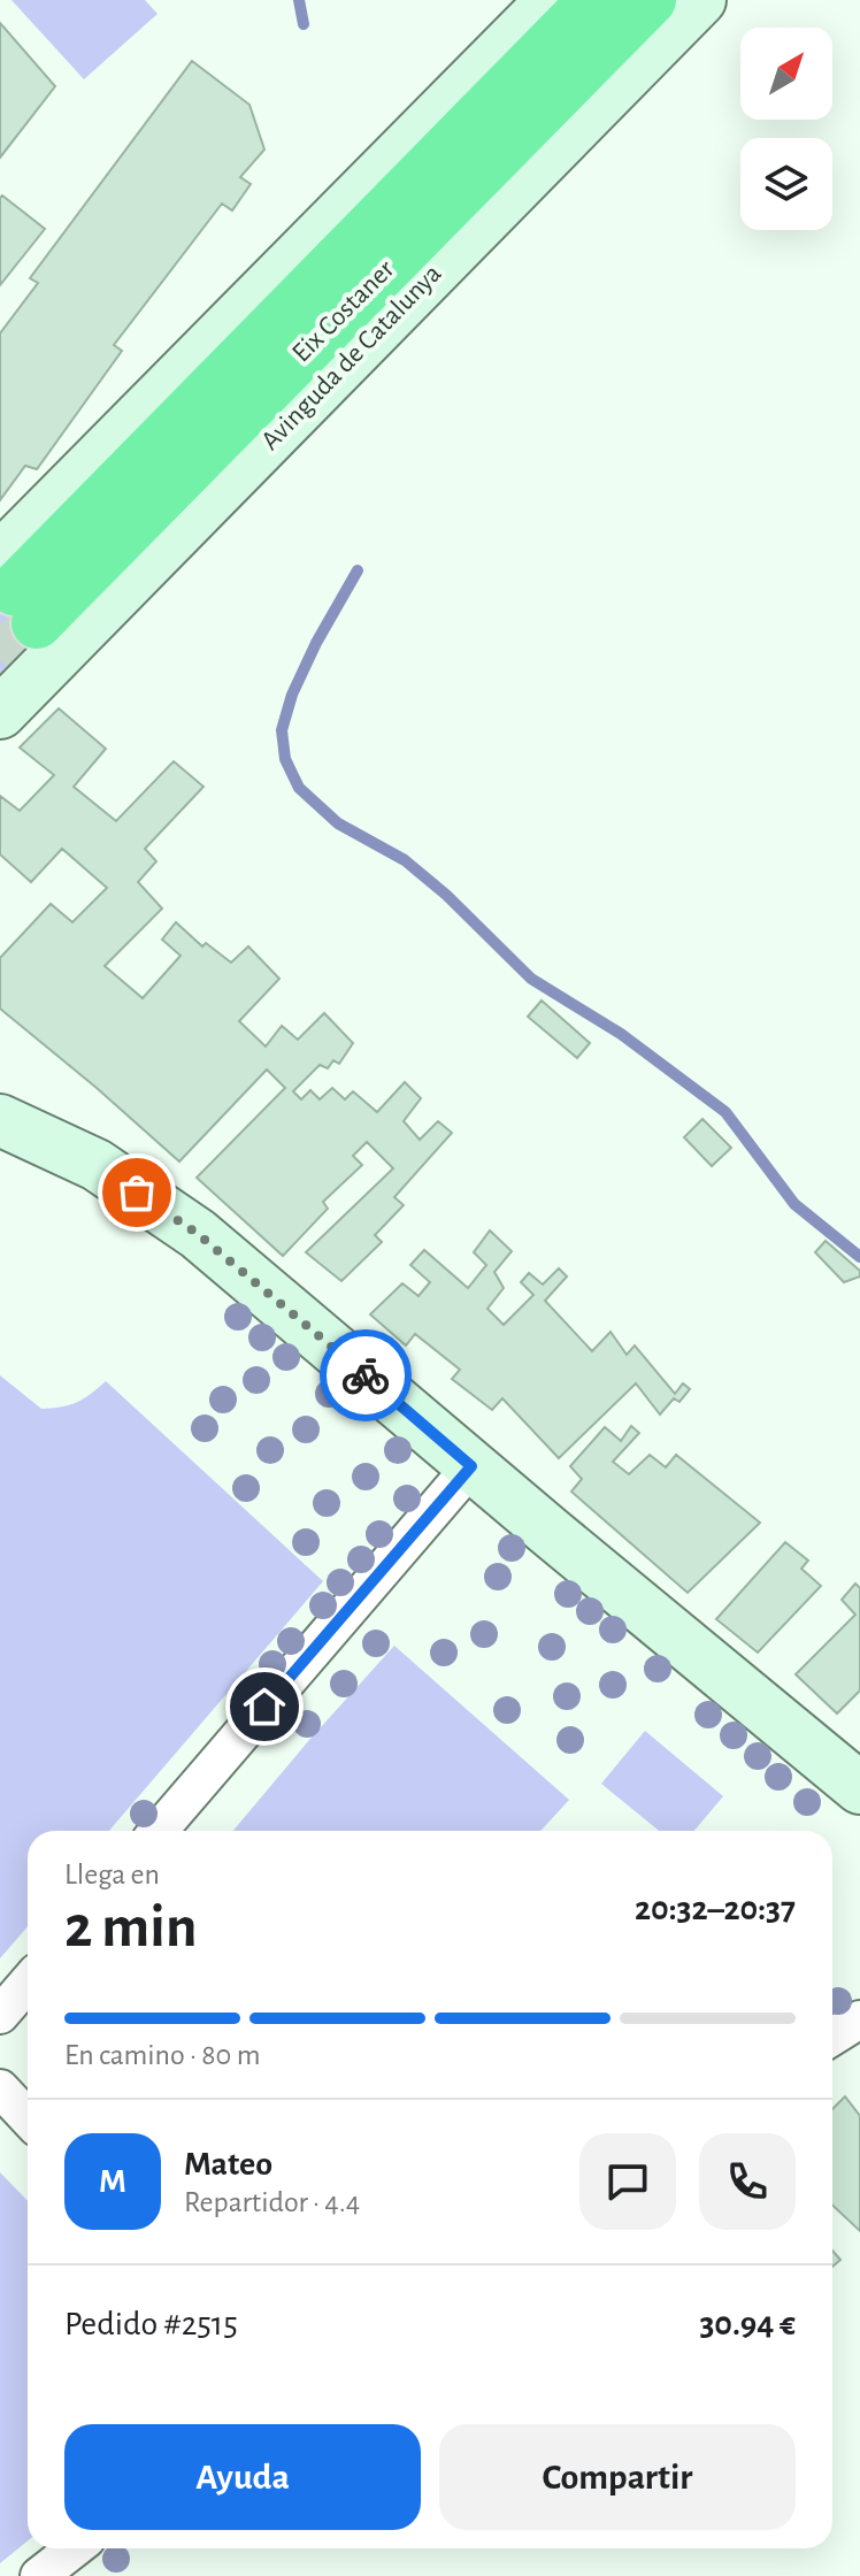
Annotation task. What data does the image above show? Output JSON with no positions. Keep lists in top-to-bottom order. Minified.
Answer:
{"streets":{"highway":["Eix Costaner"],"main road":["Avinguda de Catalunya"]},"north":"top right","page":{"heading":["2 min","Llega en","20:32–20:37"],"panel":["Mateo","Repartidor · 4.4","Pedido #2515","30.94 €"],"bar":"En camino · 80 m","round":"M","buttons":["Ayuda","Compartir"]}}
